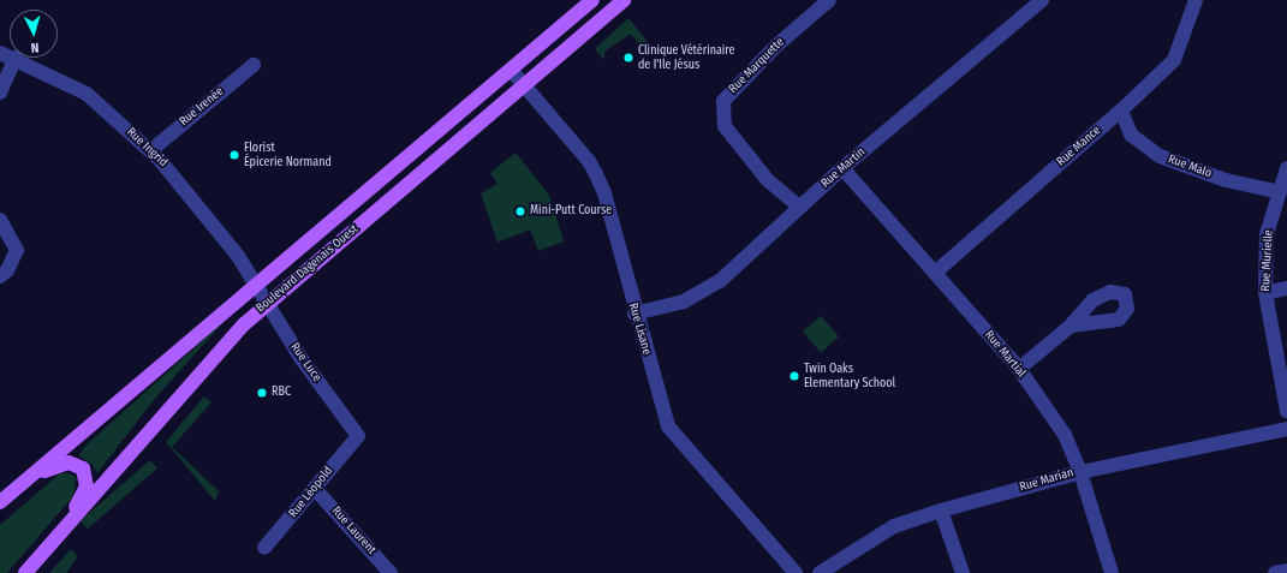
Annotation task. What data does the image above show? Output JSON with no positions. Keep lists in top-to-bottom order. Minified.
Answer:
{"streets":{"main road":["Boulevard Dagenais Ouest"],"street":["Rue Marquette","Rue Irenée","Rue Mance","Rue Ingrid","Rue Malo","Rue Martin","Rue Murielle","Rue Lisane","Rue Martial","Rue Luce","Rue Marian","Rue Léopold","Rue Laurent"]},"crossings":[["Rue Marquette","Rue Martin"],["Rue Irenée","Rue Ingrid"],["Rue Mance","Rue Malo"],["Rue Mance","Rue Martial"],["Rue Ingrid","Boulevard Dagenais Ouest"],["Rue Ingrid","Rue Luce"],["Rue Malo","Rue Murielle"],["Rue Martin","Rue Lisane"],["Rue Martin","Rue Martial"],["Boulevard Dagenais Ouest","Rue Lisane"],["Boulevard Dagenais Ouest","Rue Luce"],["Rue Martial","Rue Marian"],["Rue Luce","Rue Léopold"],["Rue Léopold","Rue Laurent"]],"places":["Clinique Vétérinaire de I'Ile Jésus","Florist Épicerie Normand","Mini-Putt Course","Twin Oaks Elementary School","RBC"],"north":"bottom"}
